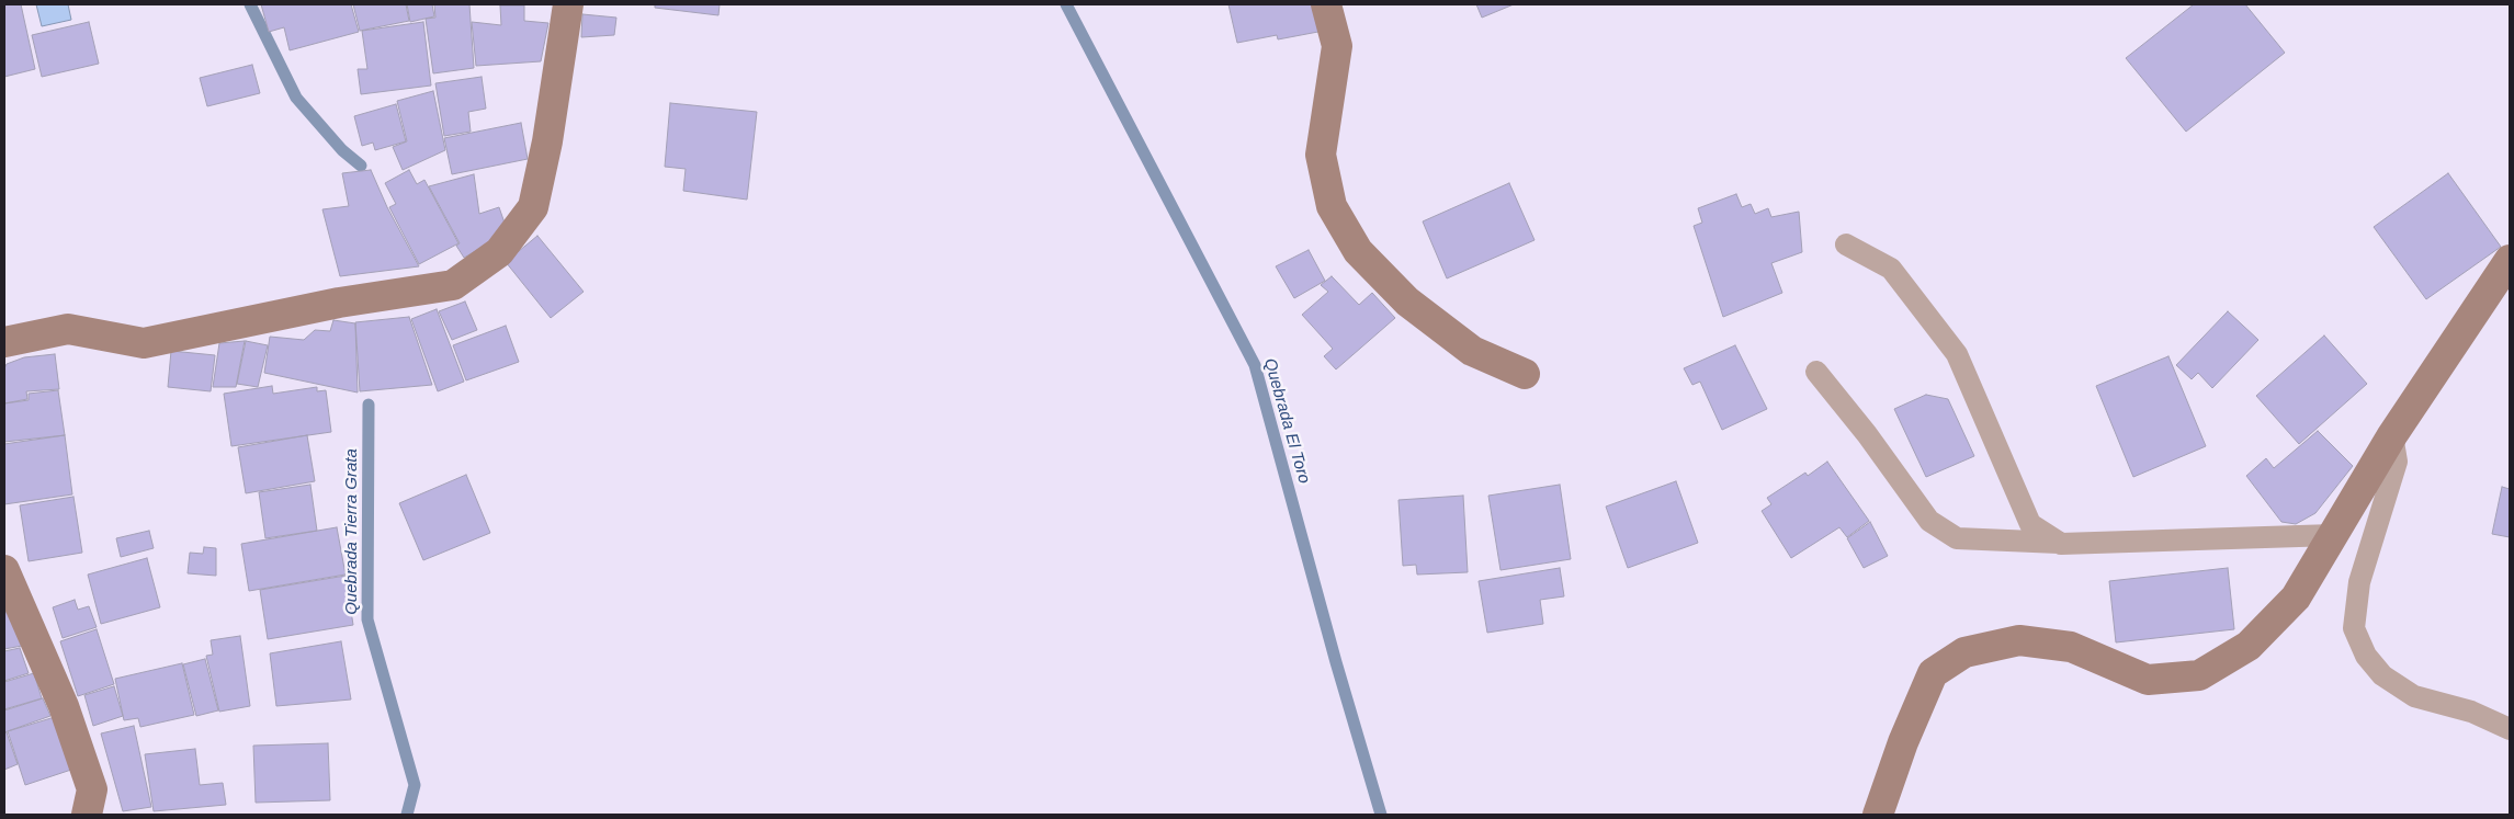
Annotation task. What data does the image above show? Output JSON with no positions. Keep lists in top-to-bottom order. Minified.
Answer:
{"water":["Quebrada El Toro","Quebrada Tierra Grata"]}
